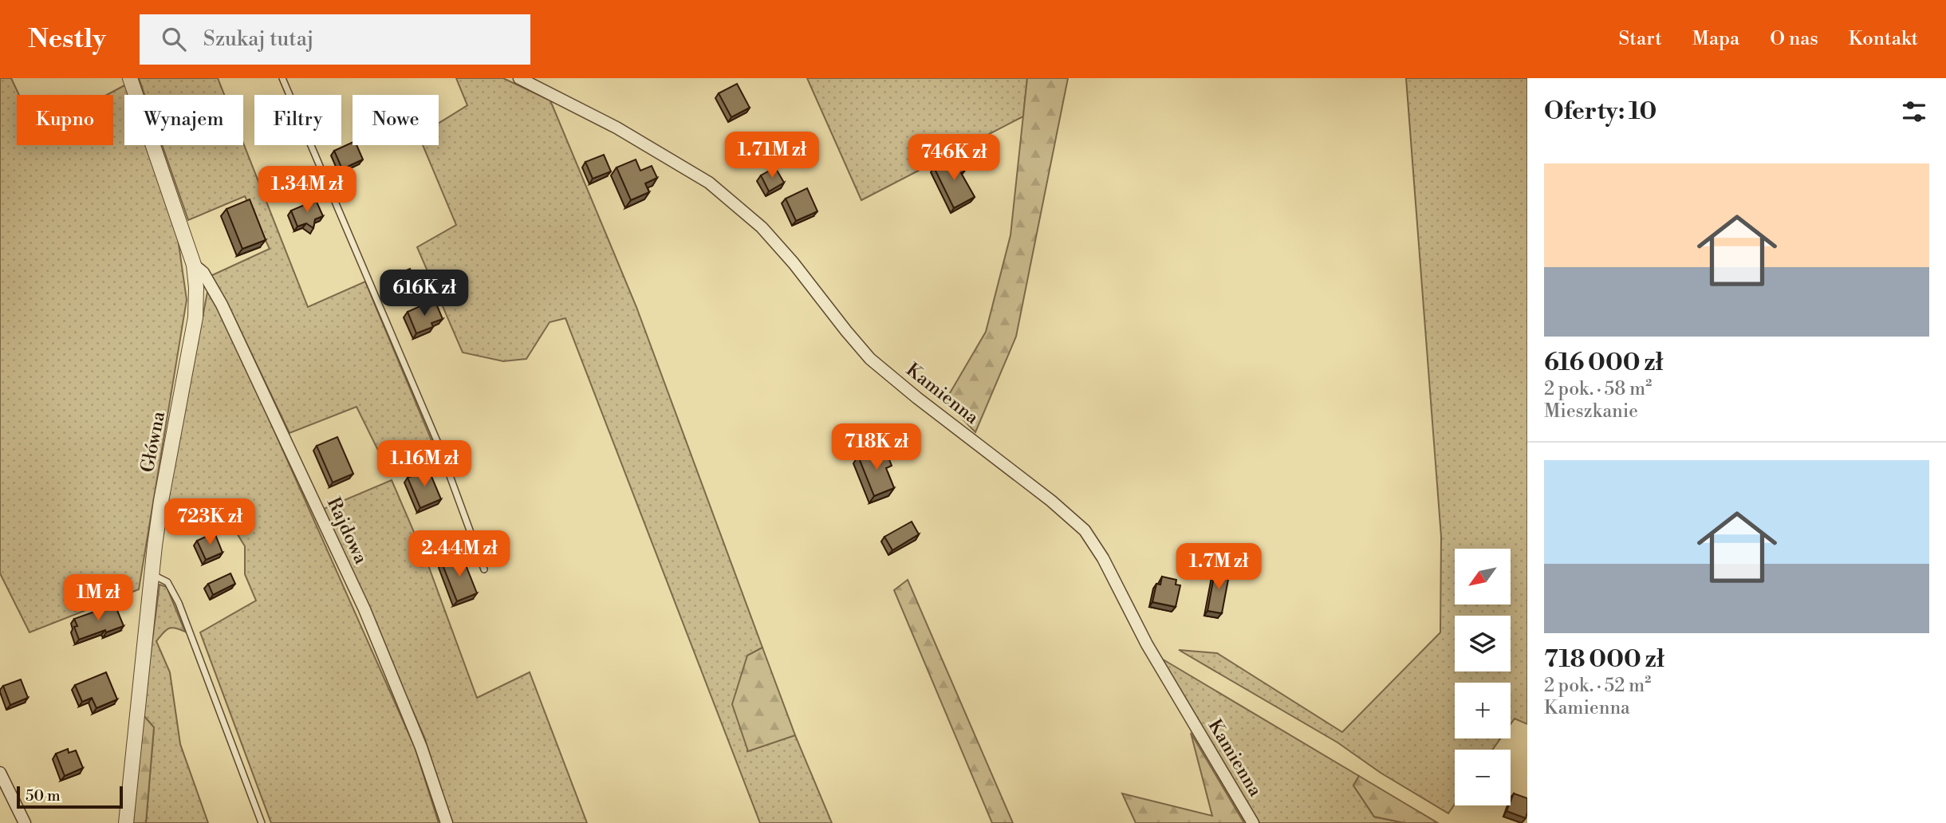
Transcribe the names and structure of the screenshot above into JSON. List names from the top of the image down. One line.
{"streets":{"street":["Kamienna","Główna","Rajdowa"]},"crossings":[["Główna","Rajdowa"]],"scale_bar":"50 m","north":"bottom left","page":{"header":"Nestly","search":"Szukaj tutaj","nav":["Start","Mapa","O nas","Kontakt"],"heading":"Oferty: 10","chip":["Kupno","Wynajem","Filtry","Nowe"],"price":["1.71M zł","746K zł","1.34M zł","616K zł","718K zł","1.16M zł","723K zł","2.44M zł","1.7M zł","1M zł"],"list":[{"name":"616 000 zł","note":"2 pok. · 58 m² · Mieszkanie"},{"name":"718 000 zł","note":"2 pok. · 52 m² · Kamienna"}],"map_buttons":["+","−"],"scale":"50 m"}}
